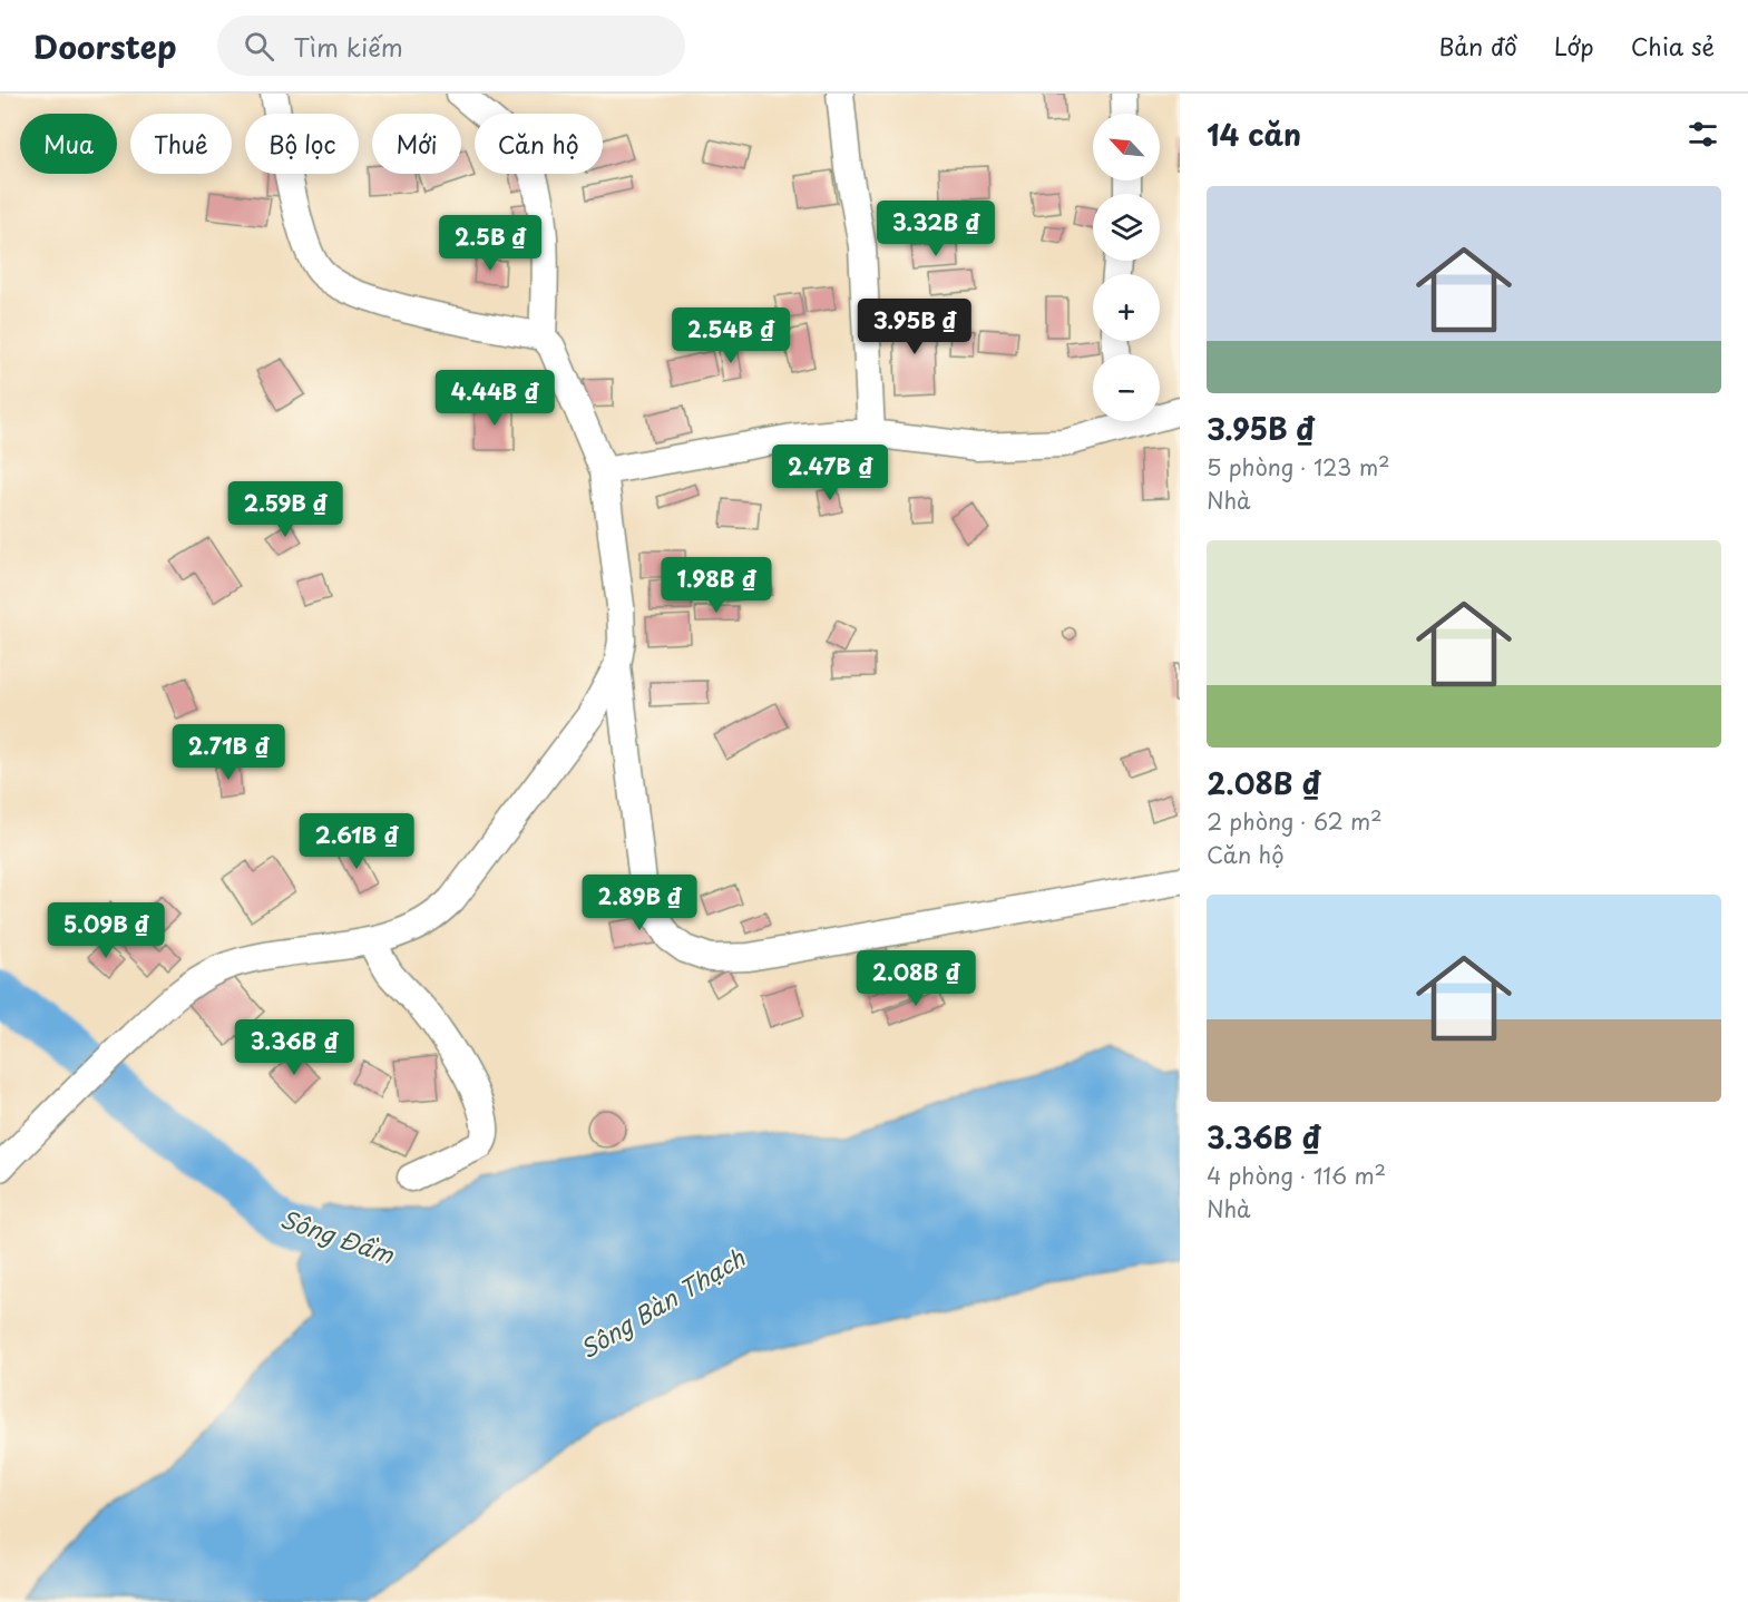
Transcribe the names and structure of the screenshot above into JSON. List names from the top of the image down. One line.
{"water":["Sông Đầm","Sông Bàn Thạch"],"north":"top left","page":{"header":"Doorstep","search":"Tìm kiếm","nav":["Bản đồ","Lớp","Chia sẻ"],"heading":"14 căn","map_buttons":["+","−"],"chip":["Mua","Thuê","Bộ lọc","Mới","Căn hộ"],"list":[{"name":"3.95B ₫","note":"5 phòng · 123 m² · Nhà"},{"name":"2.08B ₫","note":"2 phòng · 62 m² · Căn hộ"},{"name":"3.36B ₫","note":"4 phòng · 116 m² · Nhà"}],"price":["3.32B ₫","2.5B ₫","3.95B ₫","2.54B ₫","4.44B ₫","2.47B ₫","2.59B ₫","1.98B ₫","2.71B ₫","2.61B ₫","2.89B ₫","5.09B ₫","2.08B ₫","3.36B ₫"]}}
